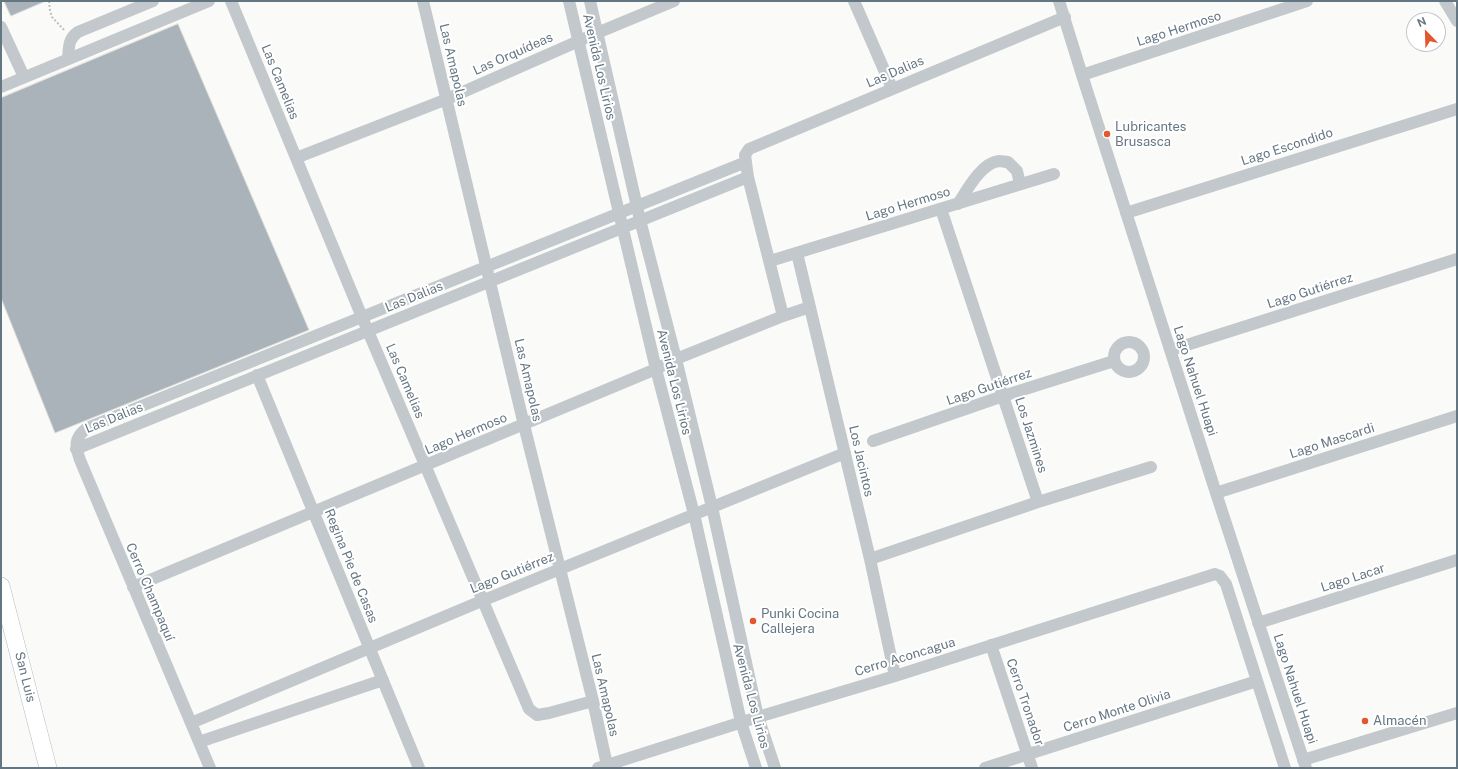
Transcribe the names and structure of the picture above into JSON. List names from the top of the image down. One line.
{"streets":{"main road":["San Luis"],"street":["Lago Hermoso","Las Orquídeas","Las Amapolas","Avenida Los Lirios","Las Dalias","Las Camelias","Lago Escondido","Lago Gutiérrez","Lago Nahuel Huapi","Los Jazmines","Lago Mascardi","Los Jacintos","Regina Pie de Casas","Lago Lacar","Cerro Champaquí","Cerro Aconcagua","Cerro Tronador","Cerro Monte Olivia"]},"crossings":[["Lago Hermoso","Las Amapolas"],["Lago Hermoso","Avenida Los Lirios"],["Lago Hermoso","Las Camelias"],["Lago Hermoso","Lago Nahuel Huapi"],["Lago Hermoso","Los Jazmines"],["Lago Hermoso","Los Jacintos"],["Lago Hermoso","Regina Pie de Casas"],["Lago Hermoso","Cerro Champaquí"],["Las Orquídeas","Las Amapolas"],["Las Orquídeas","Avenida Los Lirios"],["Las Orquídeas","Las Camelias"],["Las Amapolas","Las Dalias"],["Las Amapolas","Las Camelias"],["Las Amapolas","Lago Gutiérrez"],["Las Amapolas","Cerro Aconcagua"],["Avenida Los Lirios","Las Dalias"],["Avenida Los Lirios","Lago Gutiérrez"],["Avenida Los Lirios","Cerro Aconcagua"],["Las Dalias","Las Camelias"],["Las Dalias","Lago Nahuel Huapi"],["Las Dalias","Regina Pie de Casas"],["Las Dalias","Cerro Champaquí"],["Las Camelias","Lago Gutiérrez"],["Lago Escondido","Lago Nahuel Huapi"],["Lago Gutiérrez","Lago Nahuel Huapi"],["Lago Gutiérrez","Los Jazmines"],["Lago Gutiérrez","Los Jacintos"],["Lago Gutiérrez","Regina Pie de Casas"],["Lago Gutiérrez","Cerro Champaquí"],["Lago Nahuel Huapi","Lago Mascardi"],["Lago Nahuel Huapi","Lago Lacar"],["Los Jacintos","Cerro Aconcagua"],["Cerro Aconcagua","Cerro Tronador"],["Cerro Aconcagua","Cerro Monte Olivia"],["Cerro Tronador","Cerro Monte Olivia"]],"places":["Lubricantes Brusasca","Punki Cocina Callejera","Almacén"],"north":"top left"}
